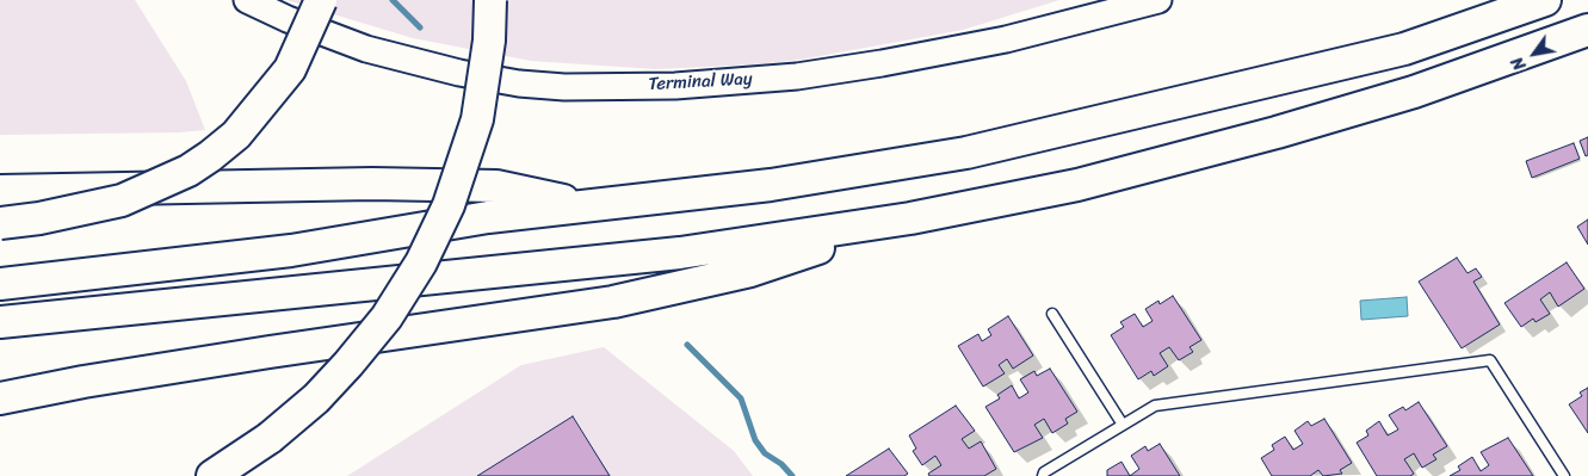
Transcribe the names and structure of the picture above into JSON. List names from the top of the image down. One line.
{"streets":{"street":["Terminal Way"]},"north":"bottom left"}
